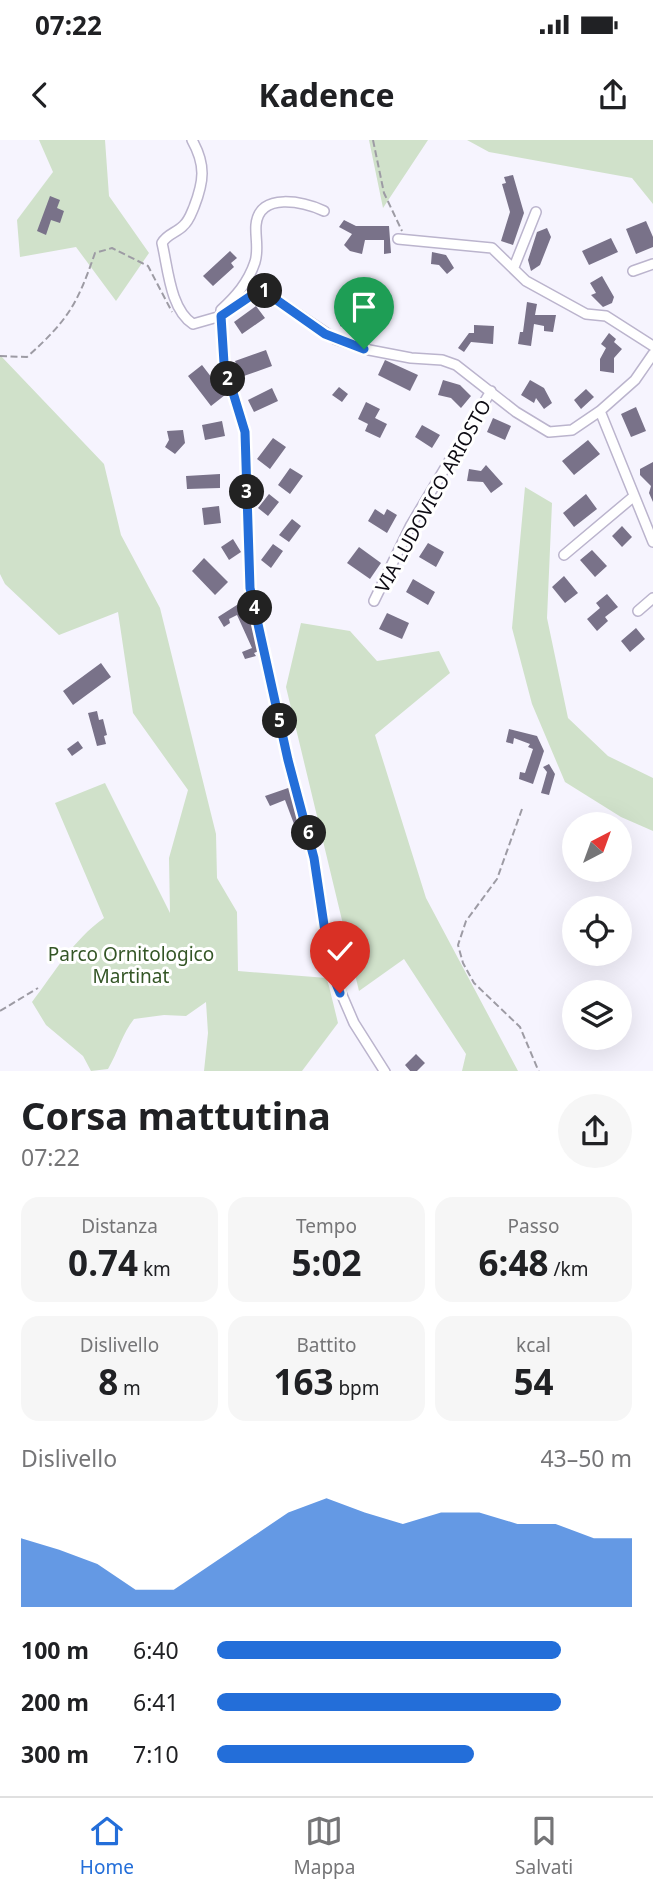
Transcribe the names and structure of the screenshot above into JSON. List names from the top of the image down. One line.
{"streets":{"street":["VIA LUDOVICO ARIOSTO"]},"parks":["Parco Ornitologico Martinat"],"north":"top right","page":{"status":"07:22","header":"Kadence","pins":["1","2","3","4","5","6"],"heading":["Corsa mattutina","07:22"],"stats":[["Distanza","0.74 km"],["Tempo","5:02"],["Passo","6:48 /km"],["Dislivello","8 m"],["Battito","163 bpm"],["kcal","54"]],"chart":["Dislivello","43–50 m"],"list":[{"name":"100 m","note":"6:40"},{"name":"200 m","note":"6:41"},{"name":"300 m","note":"7:10"}],"tabs":["Home","Mappa","Salvati"]}}
